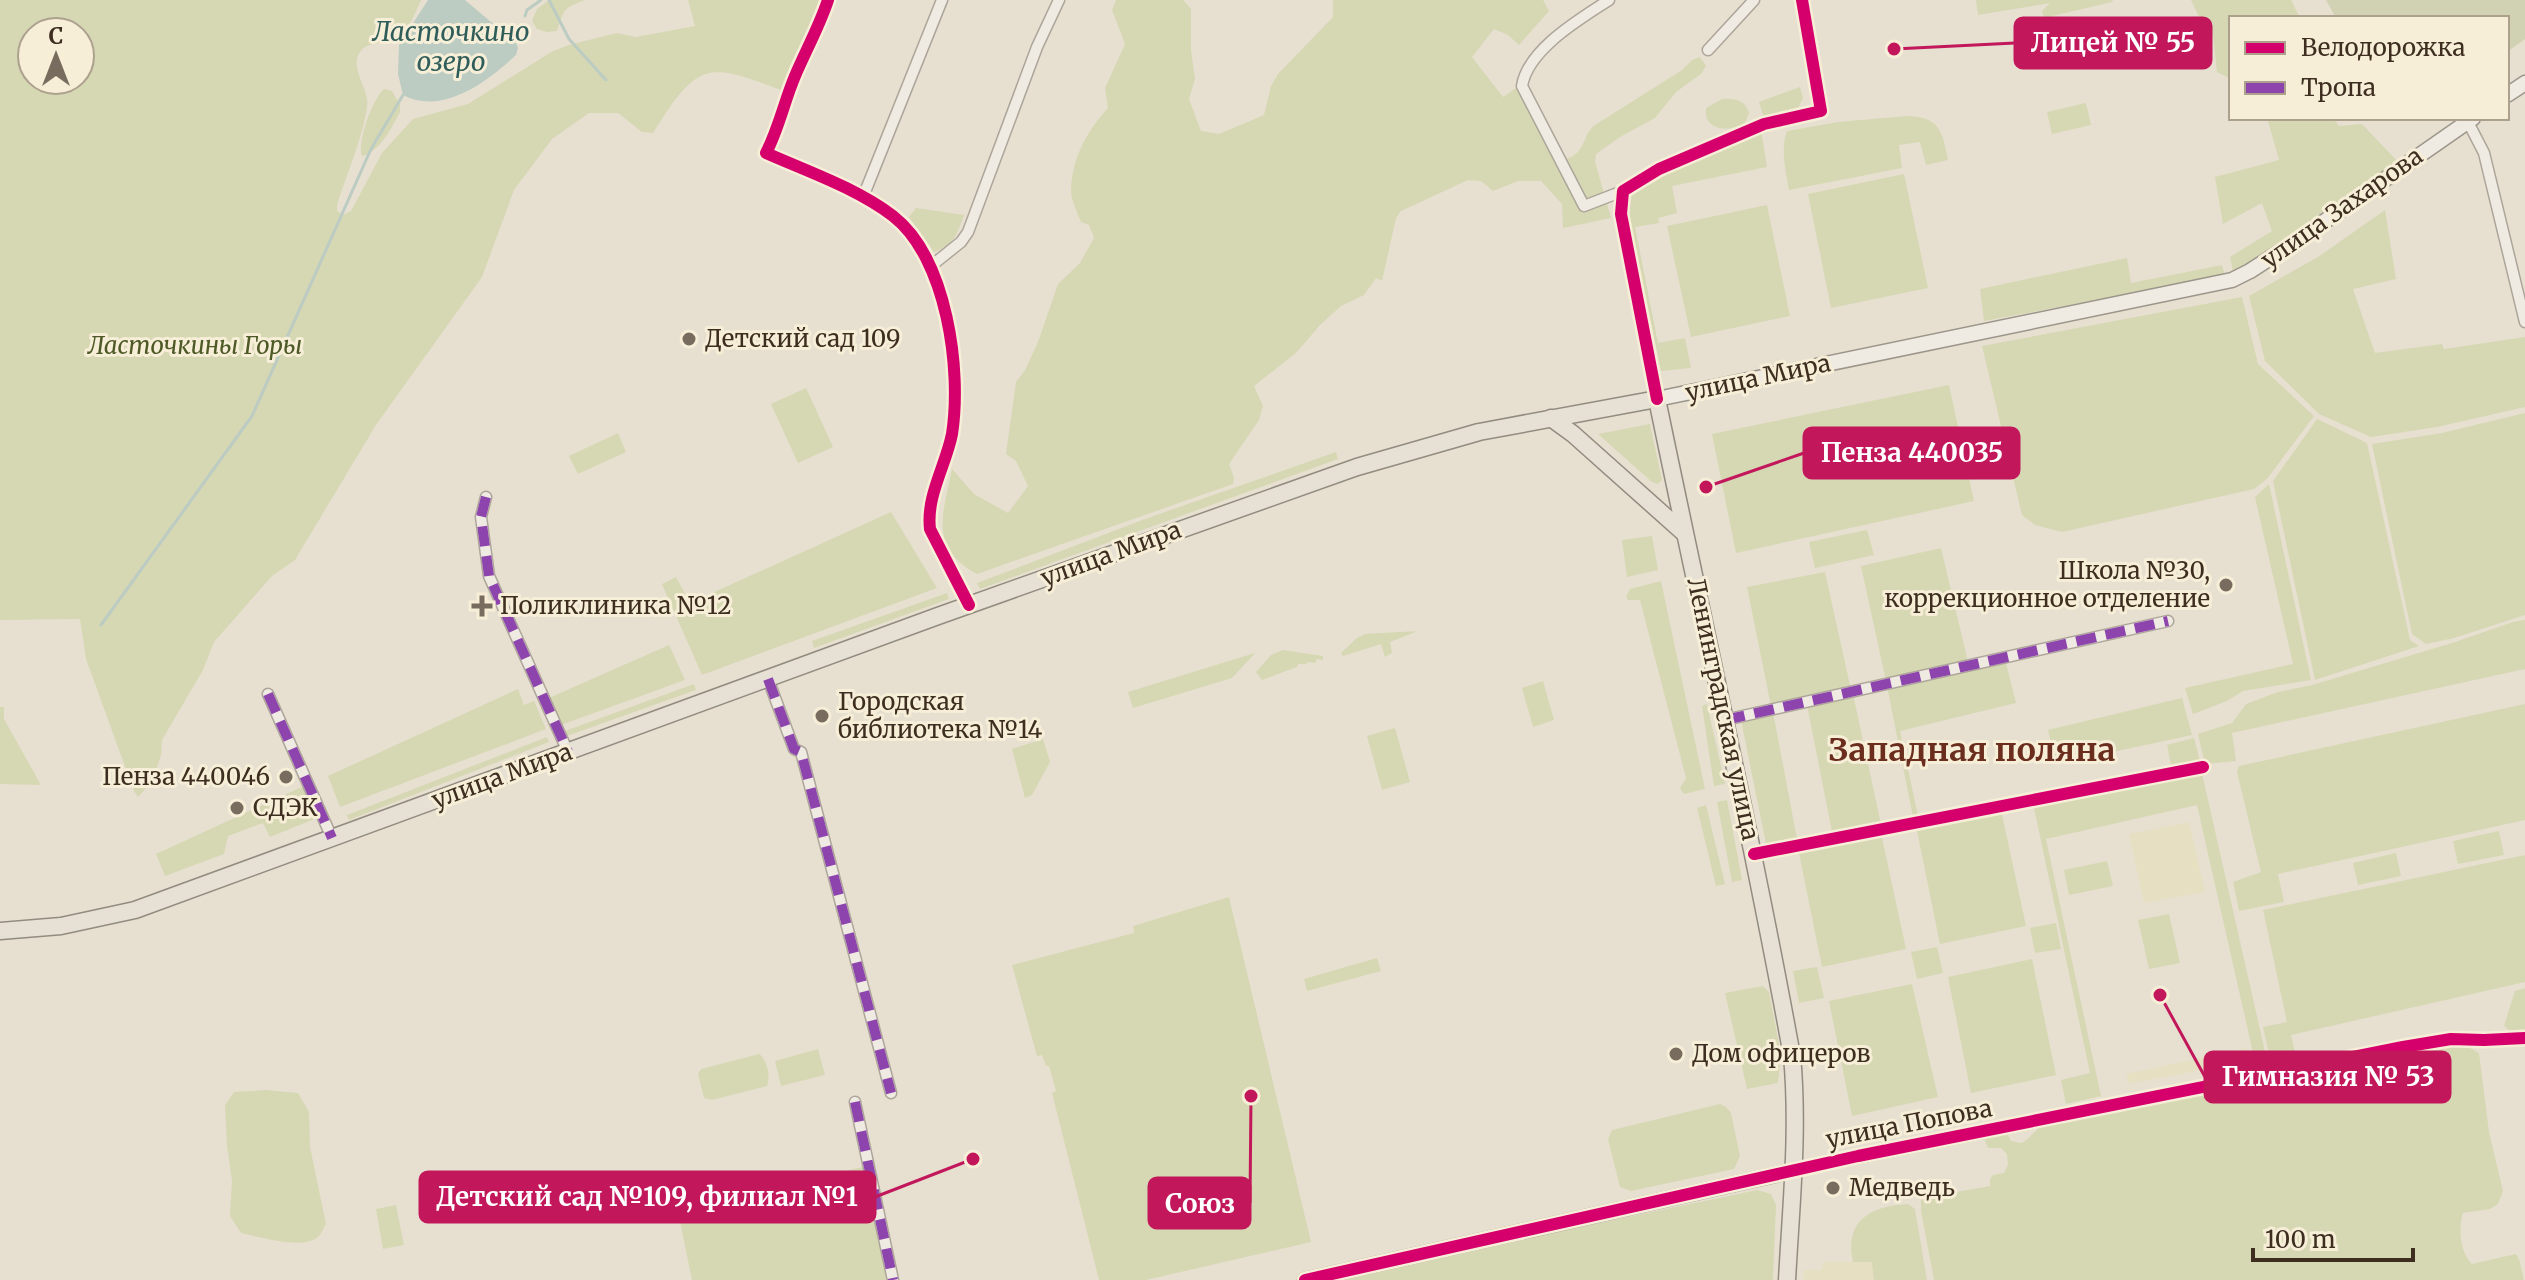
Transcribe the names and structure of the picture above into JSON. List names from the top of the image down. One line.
{"streets":{"main road":["улица Захарова","улица Мира","Ленинградская улица","улица Попова"]},"crossings":[["улица Захарова","улица Мира"],["улица Мира","Ленинградская улица"],["Ленинградская улица","улица Попова"]],"districts":["Западная поляна"],"water":["Ласточкино озеро"],"parks":["Ласточкины Горы"],"places":{"other":["Лицей № 55","Детский сад 109","Пенза 440035","Школа №30, коррекционное отделение","Городская библиотека №14","Пенза 440046","СДЭК","Гимназия № 53","Дом офицеров","Союз","Детский сад №109, филиал №1","Медведь"],"health":["Поликлиника №12"]},"legend":["Велодорожка","Тропа"],"scale_bar":"100 m","north":"top"}
